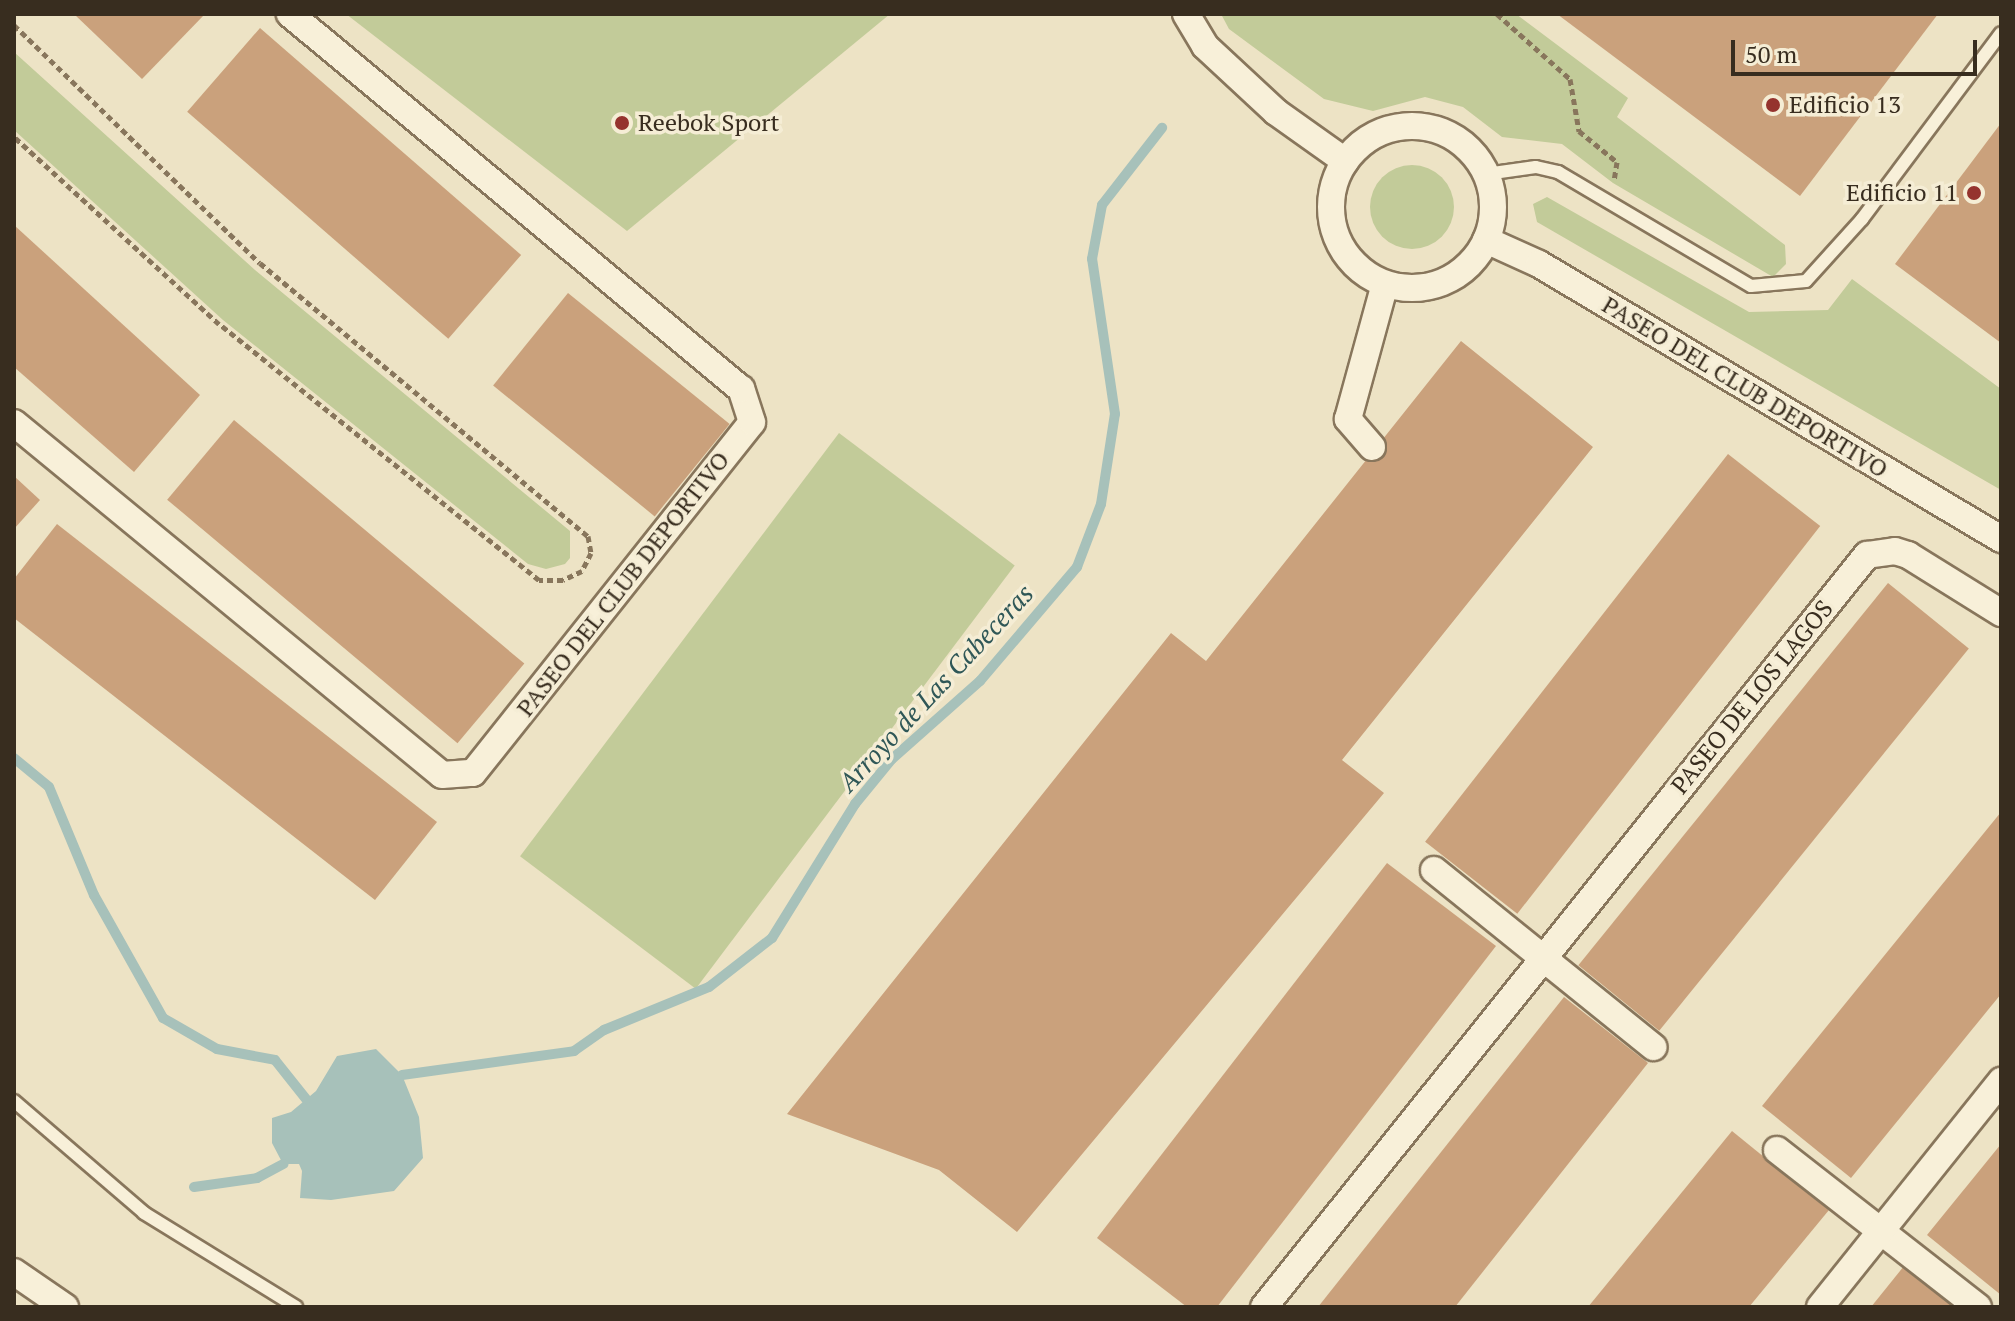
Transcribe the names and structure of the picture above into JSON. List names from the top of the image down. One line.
{"streets":{"street":["PASEO DEL CLUB DEPORTIVO","PASEO DE LOS LAGOS"]},"water":["Arroyo de Las Cabeceras"],"places":["Edificio 13","Reebok Sport","Edificio 11"],"scale_bar":"50 m"}
